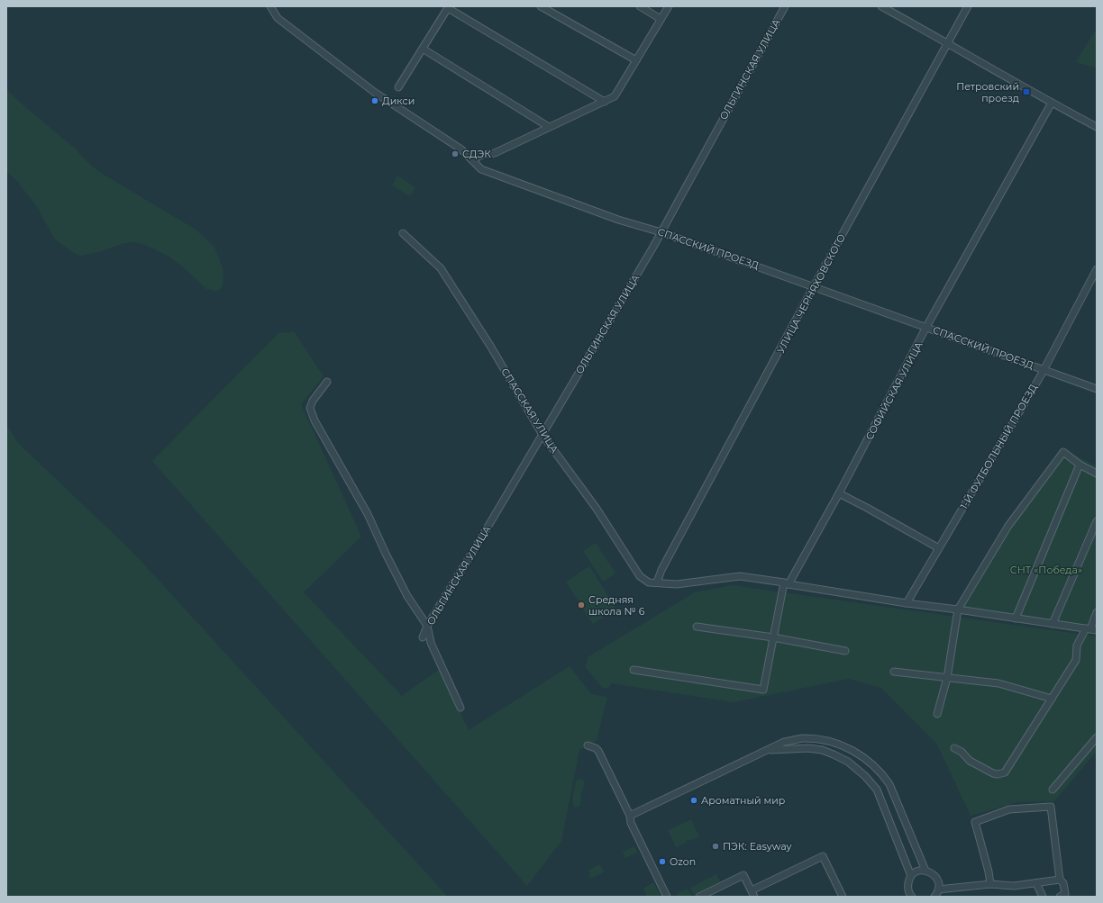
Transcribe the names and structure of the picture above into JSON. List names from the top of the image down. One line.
{"streets":{"street":["ОЛЬГИНСКАЯ УЛИЦА","СПАССКИЙ ПРОЕЗД","УЛИЦА ЧЕРНЯХОВСКОГО","СОФИЙСКАЯ УЛИЦА","СПАССКАЯ УЛИЦА","1-Й ФУТБОЛЬНЫЙ ПРОЕЗД"]},"crossings":[["ОЛЬГИНСКАЯ УЛИЦА","СПАССКИЙ ПРОЕЗД"],["ОЛЬГИНСКАЯ УЛИЦА","СПАССКАЯ УЛИЦА"],["СПАССКИЙ ПРОЕЗД","УЛИЦА ЧЕРНЯХОВСКОГО"],["СПАССКИЙ ПРОЕЗД","СОФИЙСКАЯ УЛИЦА"],["СПАССКИЙ ПРОЕЗД","1-Й ФУТБОЛЬНЫЙ ПРОЕЗД"],["УЛИЦА ЧЕРНЯХОВСКОГО","СПАССКАЯ УЛИЦА"]],"parks":["СНТ «Победа»"],"places":{"transit":["Петровский проезд"],"other":["Дикси","СДЭК","Средняя школа № 6","Ароматный мир","ПЭК: Easyway","Ozon"]}}
